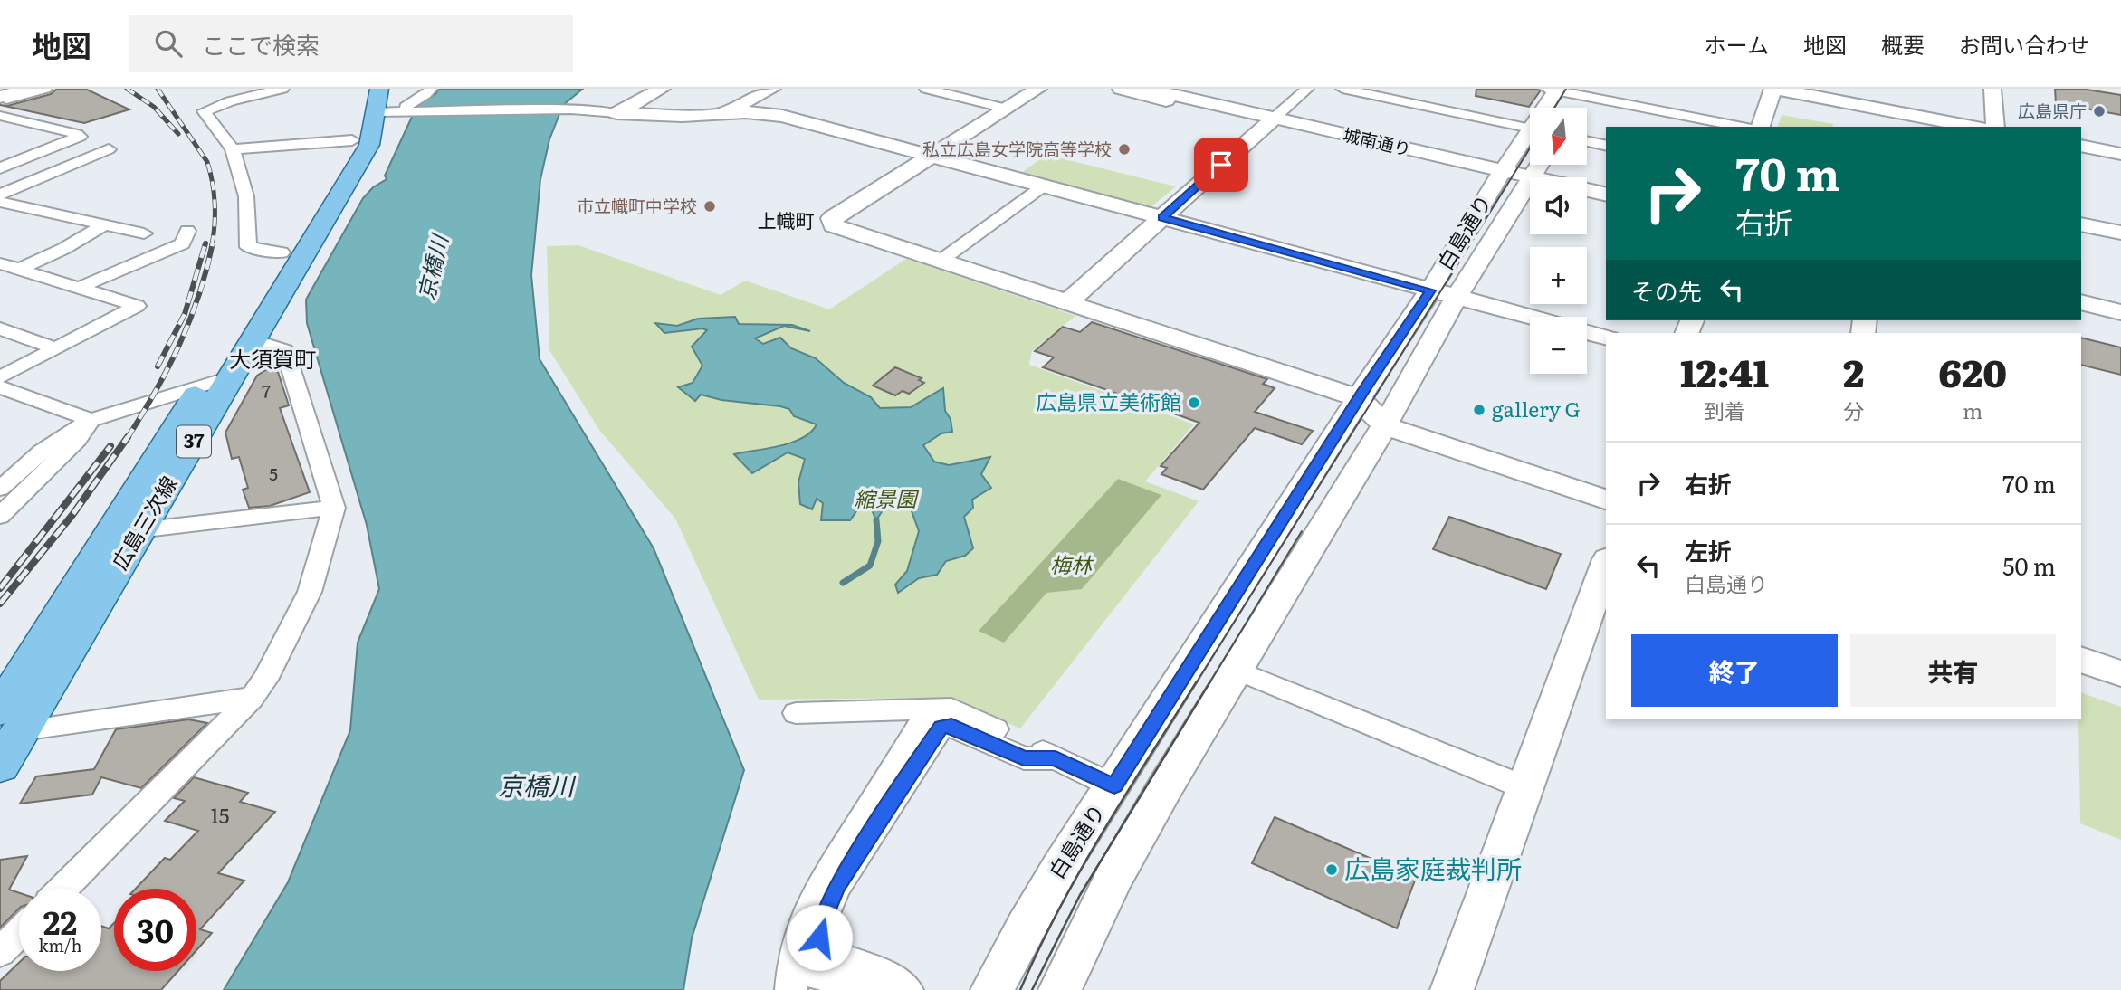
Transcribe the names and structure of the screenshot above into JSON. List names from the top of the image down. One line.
{"streets":{"main road":["37","広島三次線"],"street":["城南通り","白島通り"]},"crossings":[["城南通り","白島通り"]],"districts":["上幟町","大須賀町"],"water":["京橋川"],"parks":["縮景園","梅林"],"places":["広島県庁","私立広島女学院高等学校","市立幟町中学校","広島県立美術館","gallery G","広島家庭裁判所"],"house_numbers":["7","5","15"],"north":"bottom","page":{"header":"地図","search":"ここで検索","nav":["ホーム","地図","概要","お問い合わせ"],"map_buttons":["+","−"],"turn":["70 m","右折"],"then":"その先","eta":["12:41","到着","2","分","620","m"],"list":[{"name":"右折","value":"70 m"},{"name":"左折","note":"白島通り","value":"50 m"}],"buttons":["終了","共有"],"speed":"22 km/h","limit":"30"}}
